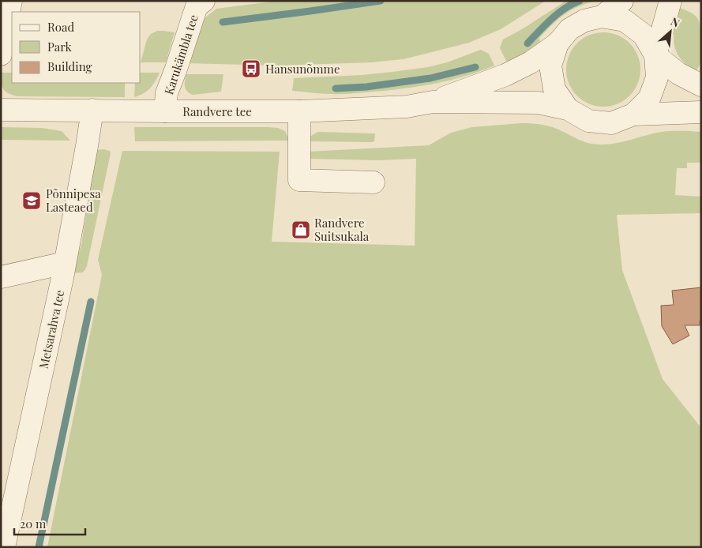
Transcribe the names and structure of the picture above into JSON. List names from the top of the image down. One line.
{"streets":{"street":["Karukämbla tee","Randvere tee","Metsarahva tee"]},"crossings":[["Karukämbla tee","Randvere tee"],["Randvere tee","Metsarahva tee"]],"places":{"bus stop":["Hansunõmme"],"school or university":["Põnnipesa Lasteaed"],"shop":["Randvere Suitsukala"]},"legend":["Road","Park","Building"],"scale_bar":"20 m","north":"top right"}
